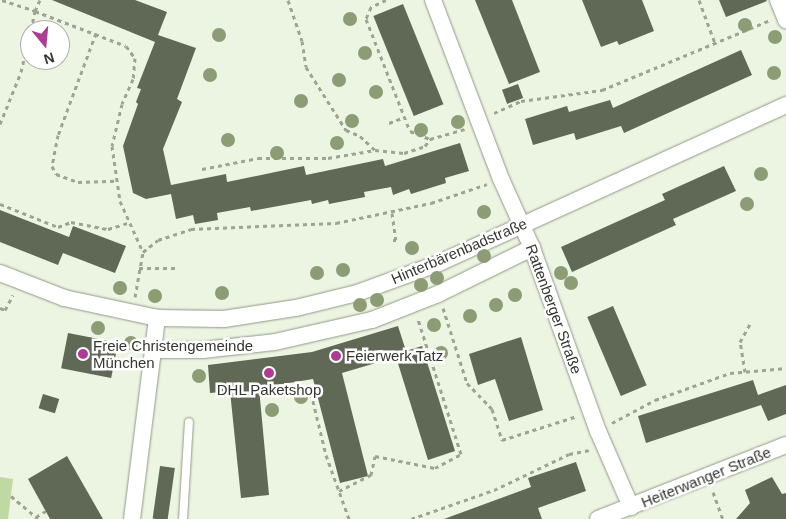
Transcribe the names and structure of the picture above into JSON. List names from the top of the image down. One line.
{"streets":{"street":["Hinterbärenbadstraße","Rattenberger Straße","Heiterwanger Straße"]},"crossings":[["Hinterbärenbadstraße","Rattenberger Straße"],["Rattenberger Straße","Heiterwanger Straße"]],"places":["Freie Christengemeinde München","Feierwerk Tatz","DHL Paketshop"],"north":"bottom"}
